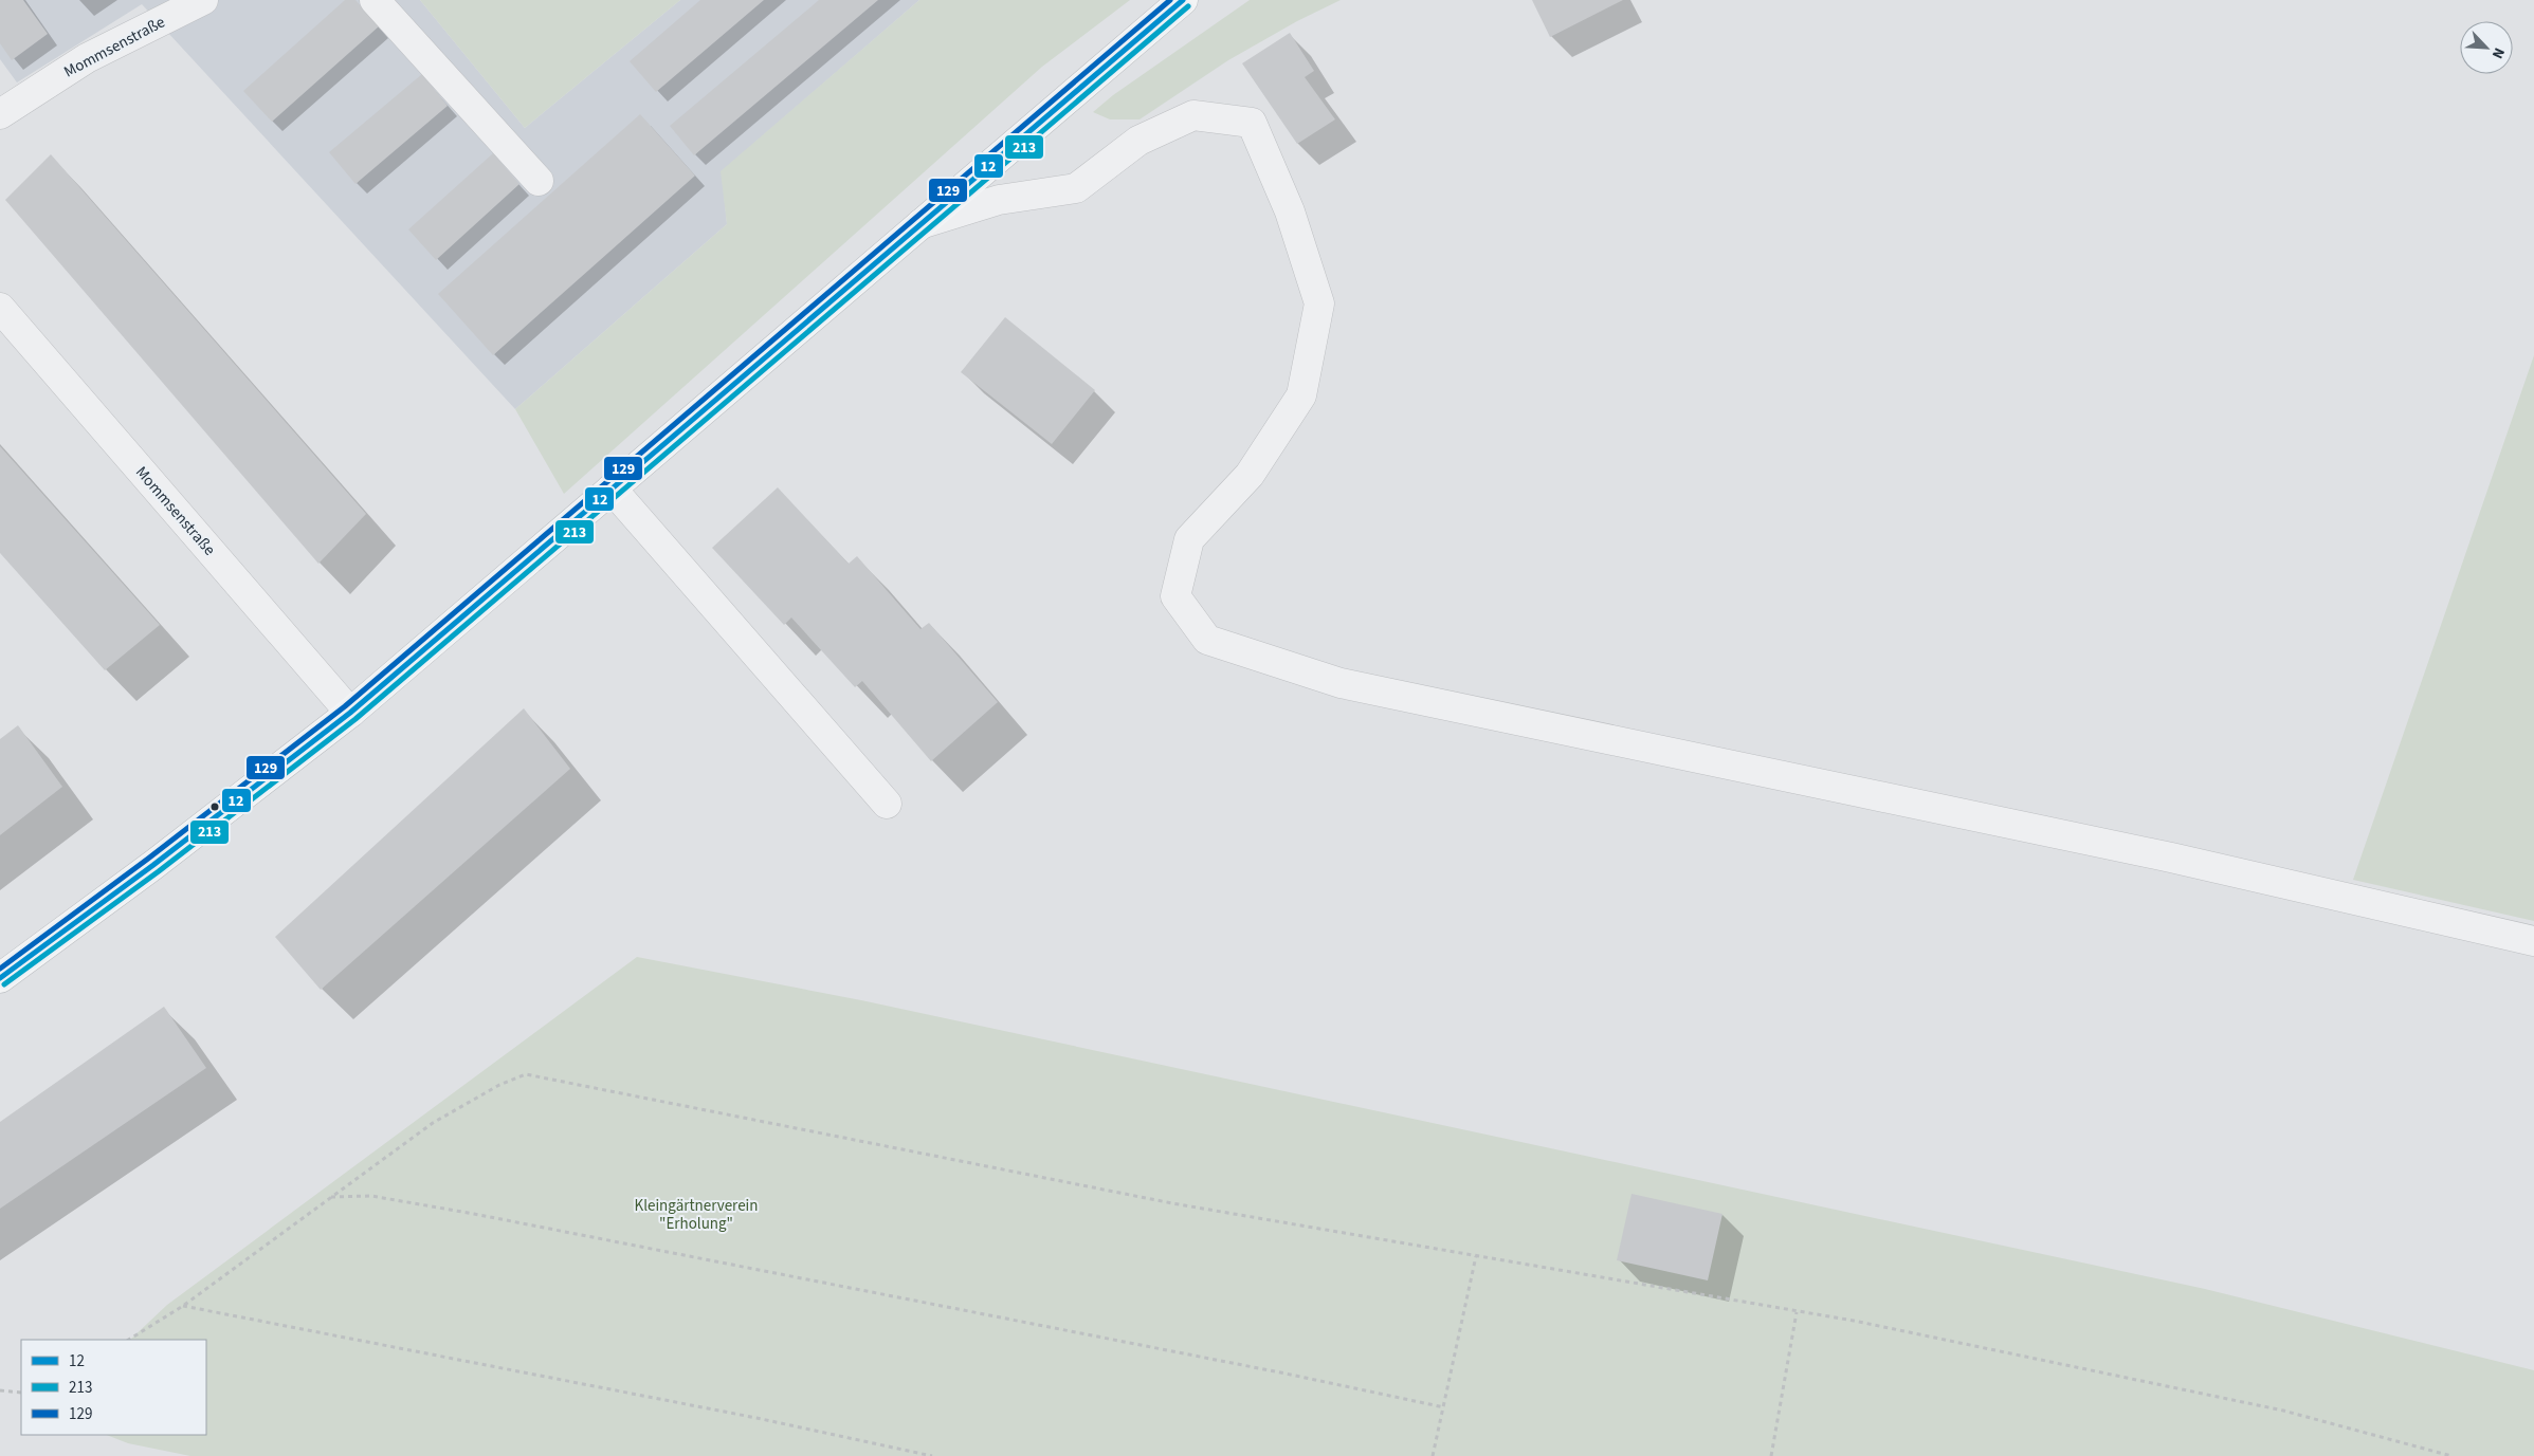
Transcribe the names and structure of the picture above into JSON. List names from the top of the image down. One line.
{"streets":{"street":["Mommsenstraße"]},"parks":["Kleingärtnerverein \"Erholung\""],"lines":["transit line 12","transit line 129","transit line 213"],"legend":["12","213","129"],"north":"bottom right"}
